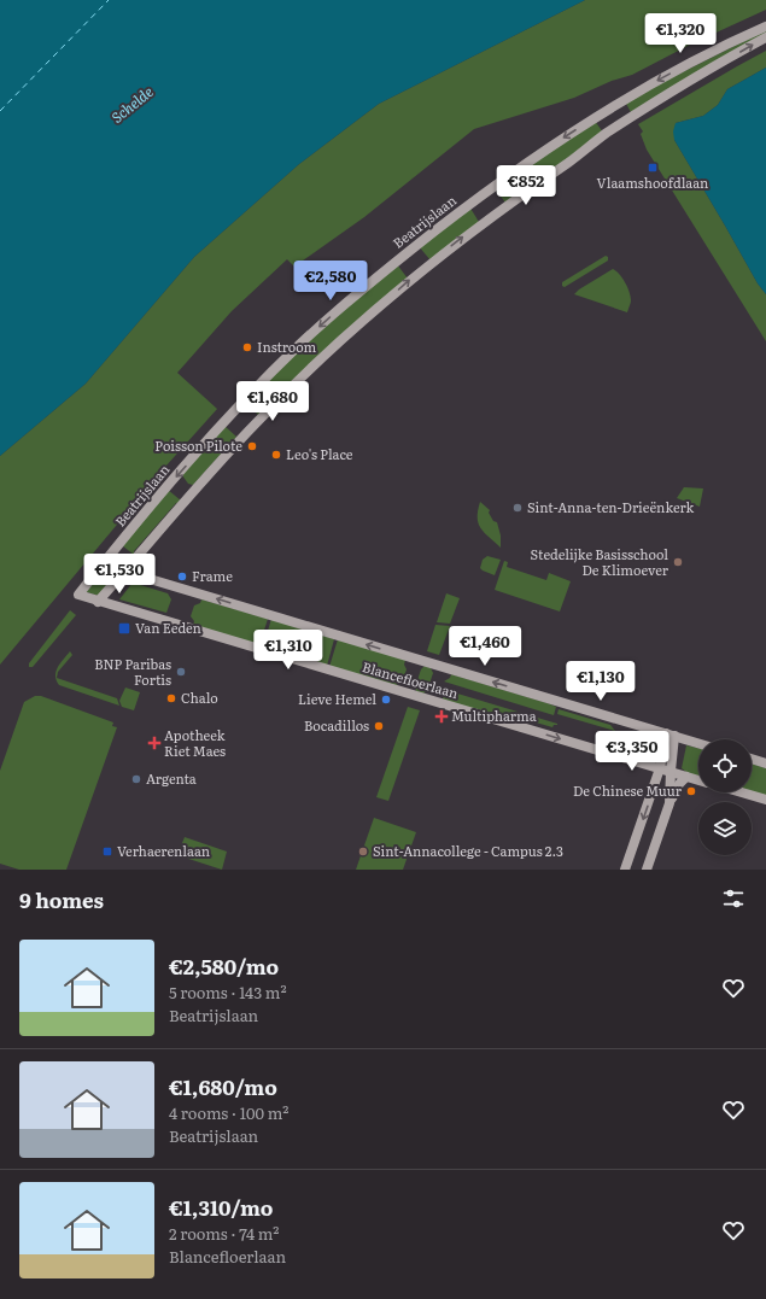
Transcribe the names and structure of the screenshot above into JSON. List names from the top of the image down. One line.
{"streets":{"street":["Beatrijslaan","Blancefloerlaan"]},"crossings":[["Beatrijslaan","Blancefloerlaan"]],"water":["Schelde"],"places":{"transit":["Vlaamshoofdlaan","Van Eeden","Verhaerenlaan"],"other":["Instroom","Poisson Pilote","Leo's Place","Sint-Anna-ten-Drieënkerk","Stedelijke Basisschool De Klimoever","Frame","BNP Paribas Fortis","Chalo","Lieve Hemel","Bocadillos","Argenta","De Chinese Muur","Sint-Annacollege - Campus 2.3"],"health":["Multipharma","Apotheek Riet Maes"]},"page":{"price":["€1,320","€852","€2,580","€1,680","€1,530","€1,460","€1,310","€1,130","€3,350"],"heading":"9 homes","list":[{"name":"€2,580/mo","note":"5 rooms · 143 m² · Beatrijslaan"},{"name":"€1,680/mo","note":"4 rooms · 100 m² · Beatrijslaan"},{"name":"€1,310/mo","note":"2 rooms · 74 m² · Blancefloerlaan"}]}}
